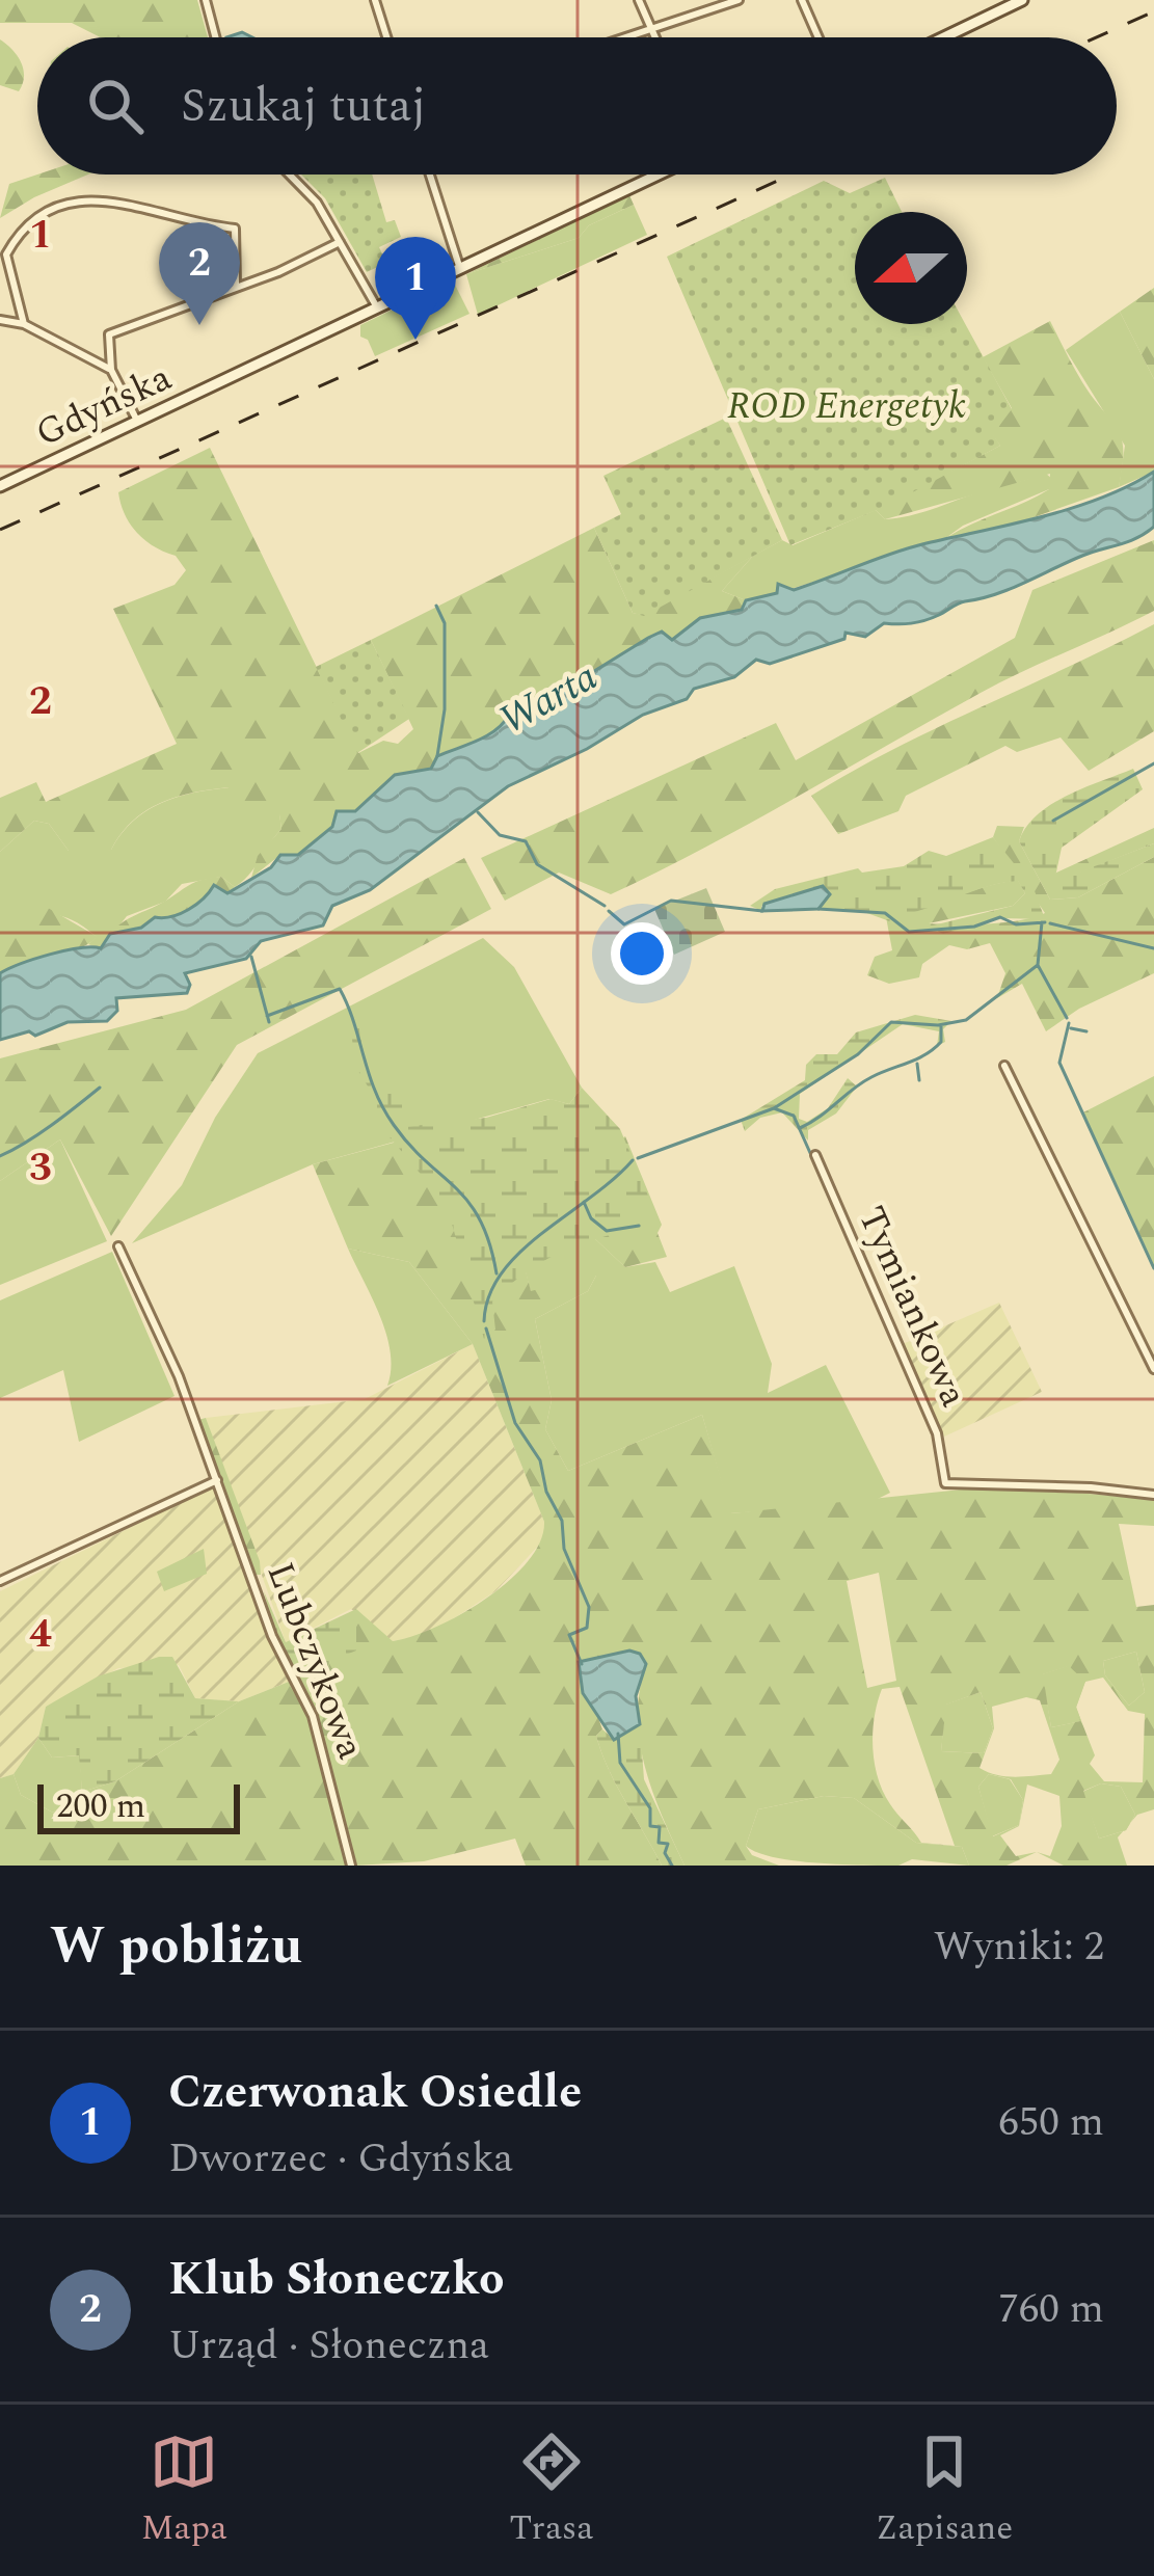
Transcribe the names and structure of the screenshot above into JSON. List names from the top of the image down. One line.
{"streets":{"main road":["Gdyńska"],"street":["Tymiankowa","Lubczykowa"]},"water":["Warta"],"parks":["ROD Energetyk"],"scale_bar":"200 m","north":"left","page":{"search":"Szukaj tutaj","pins":["2","1"],"scale":"200 m","heading":["W pobliżu","Wyniki: 2"],"list":[{"mark":"1","name":"Czerwonak Osiedle","note":"Dworzec · Gdyńska","value":"650 m"},{"mark":"2","name":"Klub Słoneczko","note":"Urząd · Słoneczna","value":"760 m"}],"nav":["Mapa","Trasa","Zapisane"]},"grid":{"rows":["1","2","3","4"]}}
